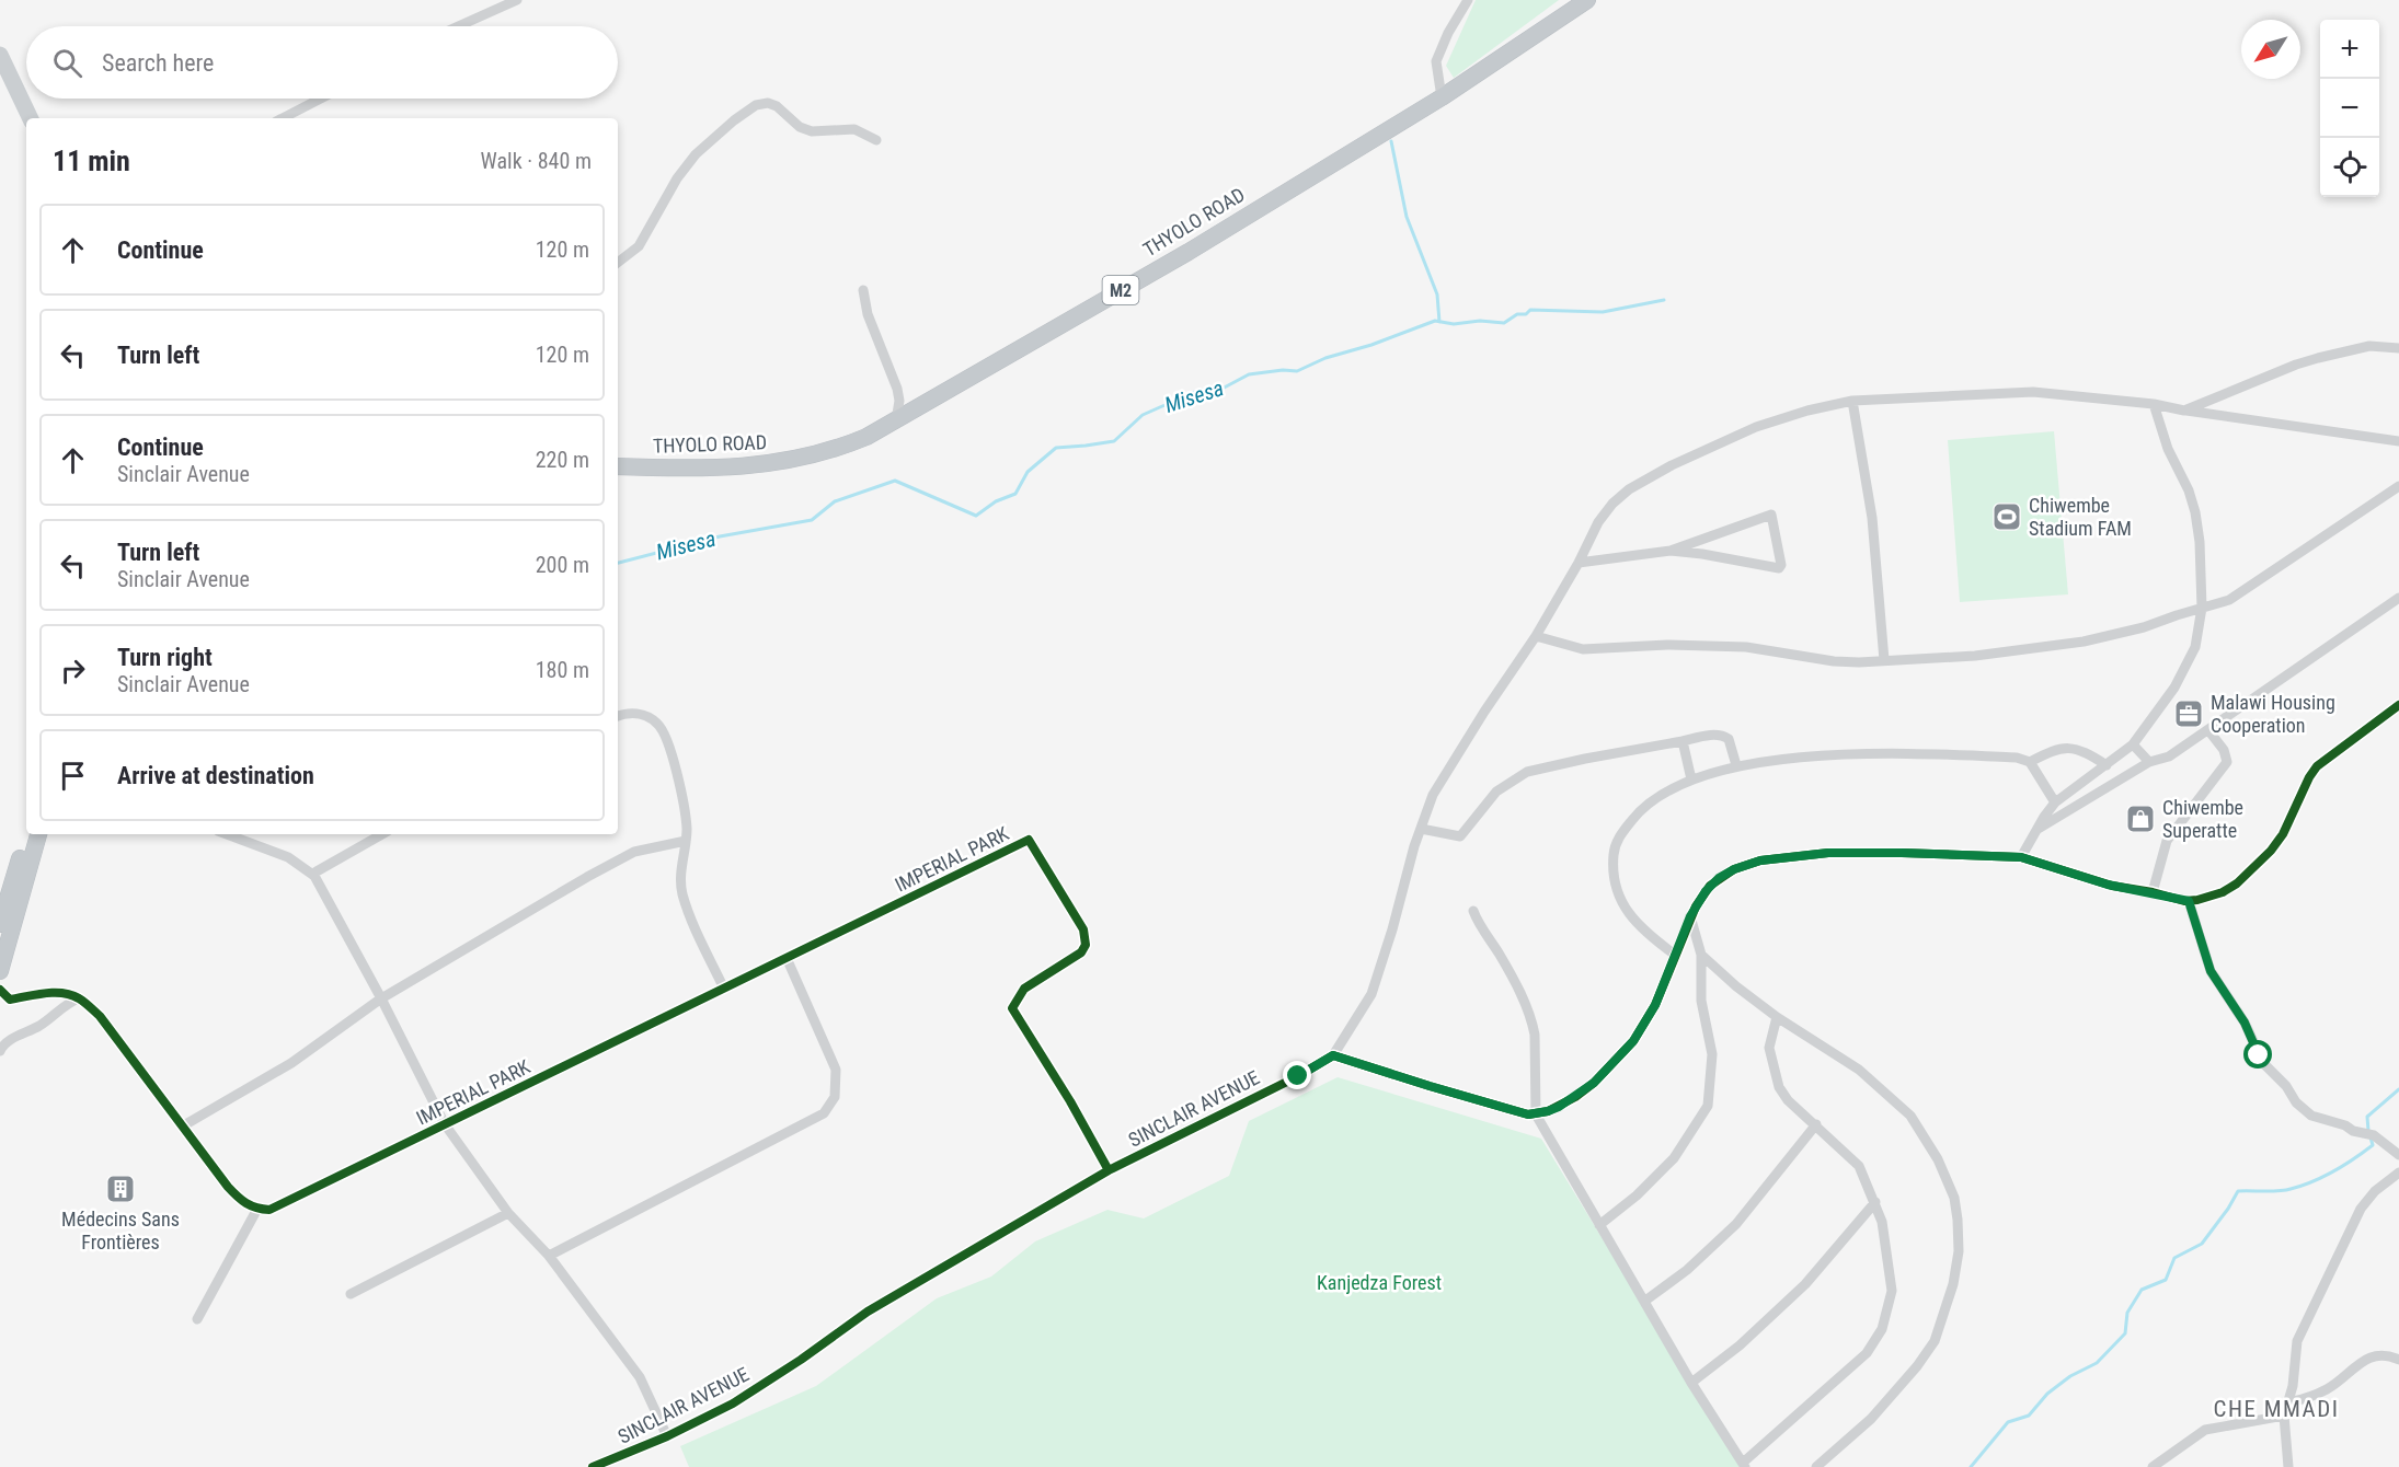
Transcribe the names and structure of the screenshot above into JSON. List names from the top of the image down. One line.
{"streets":{"highway":["THYOLO ROAD","M2"],"street":["IMPERIAL PARK","SINCLAIR AVENUE"]},"crossings":[["IMPERIAL PARK","SINCLAIR AVENUE"]],"districts":["CHE MMADI"],"water":["Misesa"],"parks":["Kanjedza Forest"],"places":{"sports":["Chiwembe Stadium FAM"],"office":["Malawi Housing Cooperation"],"shop":["Chiwembe Superatte"],"building":["Médecins Sans Frontières"]},"north":"bottom left","page":{"map_buttons":["+","−"],"search":"Search here","heading":["11 min","Walk · 840 m"],"list":[["Continue","120 m"],["Turn left","120 m"],["Continue","Sinclair Avenue","220 m"],["Turn left","Sinclair Avenue","200 m"],["Turn right","Sinclair Avenue","180 m"],"Arrive at destination"]}}
